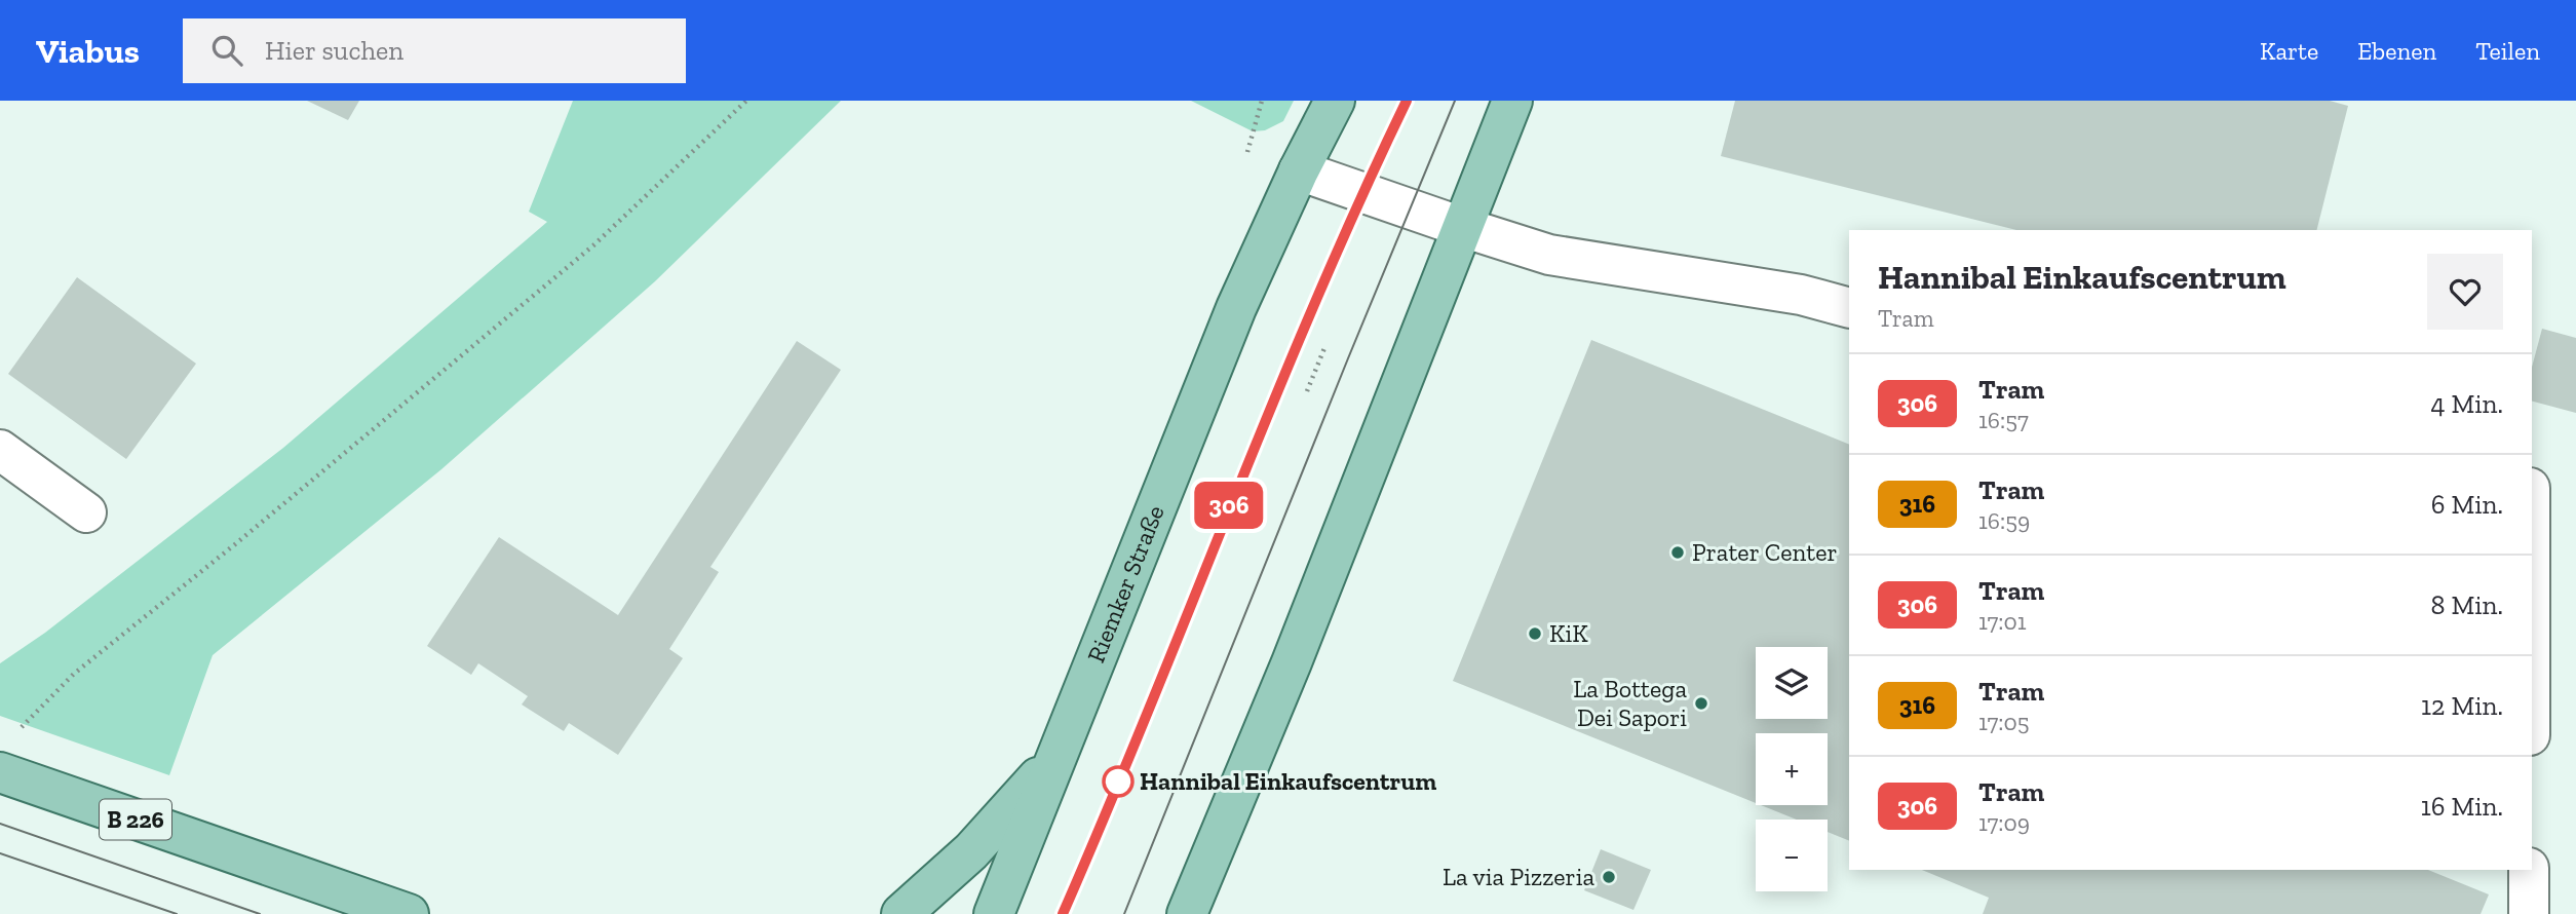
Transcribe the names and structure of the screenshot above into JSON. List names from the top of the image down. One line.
{"streets":{"main road":["Riemker Straße","B 226"]},"places":["Prater Center","KiK","La Bottega Dei Sapori","Hannibal Einkaufscentrum","La via Pizzeria"],"lines":["tram line 306"],"page":{"header":"Viabus","search":"Hier suchen","nav":["Karte","Ebenen","Teilen"],"on_map":"306","heading":["Hannibal Einkaufscentrum","Tram"],"list":[{"mark":"306","name":"Tram","note":"16:57","value":"4 Min."},{"mark":"316","name":"Tram","note":"16:59","value":"6 Min."},{"mark":"306","name":"Tram","note":"17:01","value":"8 Min."},{"mark":"316","name":"Tram","note":"17:05","value":"12 Min."},{"mark":"306","name":"Tram","note":"17:09","value":"16 Min."}],"map_buttons":["+","−"]}}
